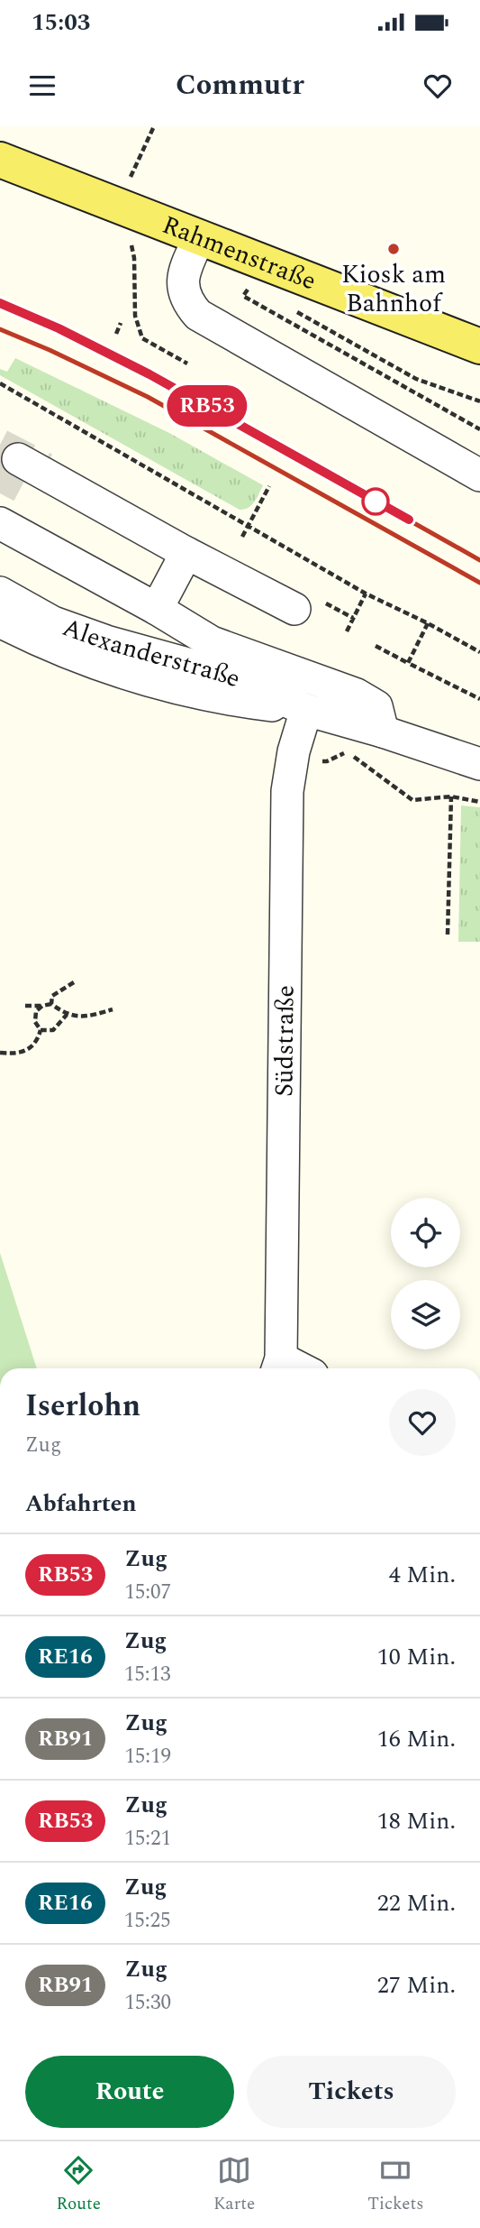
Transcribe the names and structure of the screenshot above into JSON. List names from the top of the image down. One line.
{"streets":{"main road":["Rahmenstraße"],"street":["Alexanderstraße","Südstraße"]},"crossings":[["Alexanderstraße","Südstraße"]],"places":["Kiosk am Bahnhof"],"page":{"status":"15:03","header":"Commutr","on_map":"RB53","heading":[["Iserlohn","Zug"],"Abfahrten"],"list":[{"mark":"RB53","name":"Zug","note":"15:07","value":"4 Min."},{"mark":"RE16","name":"Zug","note":"15:13","value":"10 Min."},{"mark":"RB91","name":"Zug","note":"15:19","value":"16 Min."},{"mark":"RB53","name":"Zug","note":"15:21","value":"18 Min."},{"mark":"RE16","name":"Zug","note":"15:25","value":"22 Min."},{"mark":"RB91","name":"Zug","note":"15:30","value":"27 Min."}],"buttons":["Route","Tickets"],"tabs":["Route","Karte","Tickets"]}}
